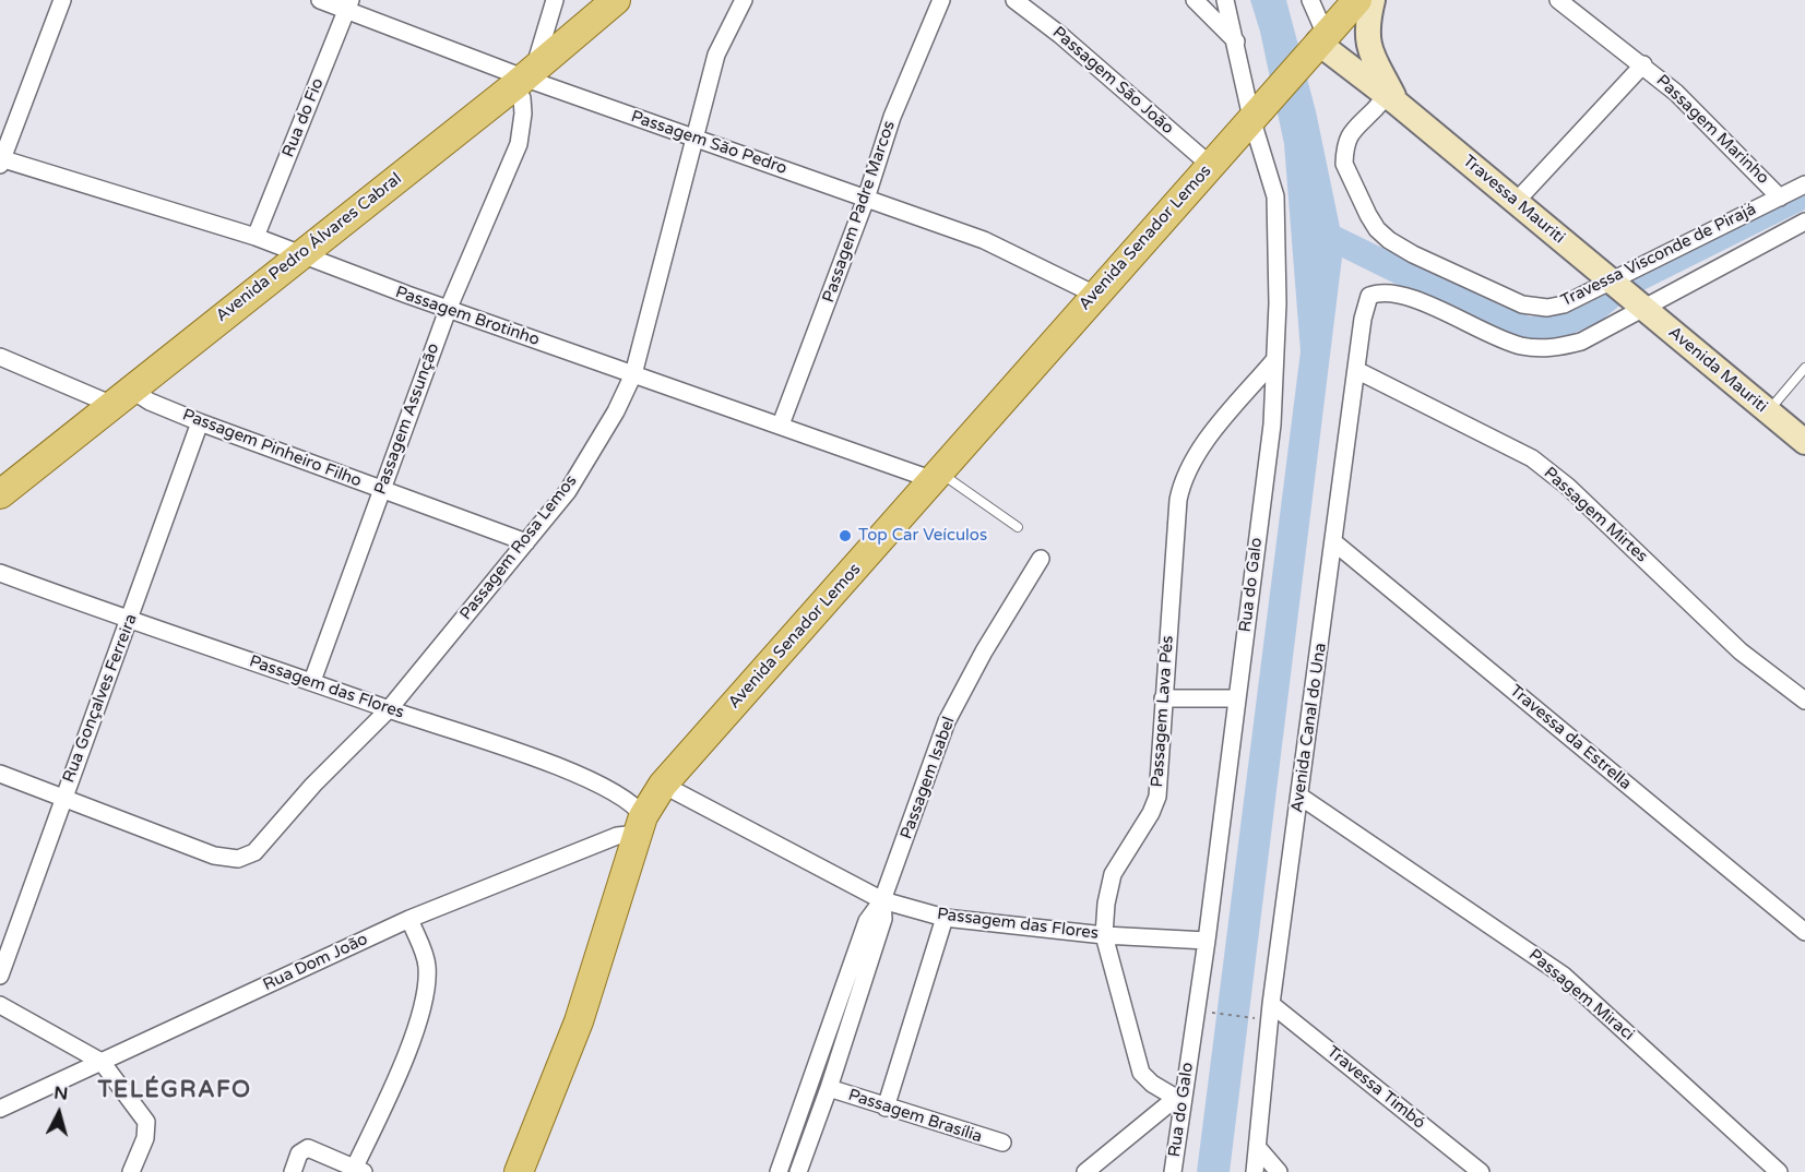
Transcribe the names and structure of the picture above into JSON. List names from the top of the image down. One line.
{"streets":{"main road":["Travessa Mauriti","Avenida Senador Lemos","Avenida Pedro Álvares Cabral","Avenida Mauriti"],"street":["Passagem São João","Rua do Fio","Passagem Marinho","Passagem São Pedro","Passagem Padre Marcos","Travessa Visconde de Pirajá","Passagem Brotinho","Passagem Assunção","Passagem Pinheiro Filho","Passagem Mirtes","Passagem Rosa Lemos","Rua do Galo","Passagem das Flores","Rua Gonçalves Ferreira","Passagem Lava Pés","Avenida Canal do Una","Travessa da Estrella","Passagem Isabel","Rua Dom João","Passagem Miraci","Travessa Timbó","Passagem Brasília"]},"crossings":[["Passagem São João","Avenida Senador Lemos"],["Rua do Fio","Passagem São Pedro"],["Rua do Fio","Passagem Brotinho"],["Passagem Marinho","Travessa Mauriti"],["Passagem Marinho","Travessa Visconde de Pirajá"],["Passagem São Pedro","Passagem Padre Marcos"],["Passagem São Pedro","Avenida Senador Lemos"],["Passagem São Pedro","Avenida Pedro Álvares Cabral"],["Passagem São Pedro","Passagem Assunção"],["Passagem São Pedro","Passagem Rosa Lemos"],["Travessa Mauriti","Avenida Senador Lemos"],["Travessa Mauriti","Travessa Visconde de Pirajá"],["Travessa Mauriti","Avenida Mauriti"],["Passagem Padre Marcos","Passagem Brotinho"],["Avenida Senador Lemos","Passagem Brotinho"],["Avenida Senador Lemos","Rua do Galo"],["Avenida Senador Lemos","Passagem das Flores"],["Avenida Senador Lemos","Rua Dom João"],["Avenida Pedro Álvares Cabral","Passagem Brotinho"],["Avenida Pedro Álvares Cabral","Passagem Assunção"],["Avenida Pedro Álvares Cabral","Passagem Pinheiro Filho"],["Travessa Visconde de Pirajá","Avenida Mauriti"],["Travessa Visconde de Pirajá","Avenida Canal do Una"],["Passagem Brotinho","Passagem Assunção"],["Passagem Brotinho","Passagem Rosa Lemos"],["Passagem Assunção","Passagem Pinheiro Filho"],["Passagem Assunção","Passagem das Flores"],["Passagem Pinheiro Filho","Passagem Rosa Lemos"],["Passagem Pinheiro Filho","Rua Gonçalves Ferreira"],["Passagem Mirtes","Avenida Canal do Una"],["Passagem Rosa Lemos","Passagem das Flores"],["Passagem Rosa Lemos","Rua Gonçalves Ferreira"],["Rua do Galo","Passagem das Flores"],["Rua do Galo","Passagem Lava Pés"],["Passagem das Flores","Rua Gonçalves Ferreira"],["Passagem das Flores","Passagem Lava Pés"],["Passagem das Flores","Passagem Isabel"],["Passagem das Flores","Rua Dom João"],["Avenida Canal do Una","Travessa da Estrella"],["Avenida Canal do Una","Passagem Miraci"],["Avenida Canal do Una","Travessa Timbó"],["Passagem Isabel","Passagem Brasília"]],"districts":["TELÉGRAFO"],"places":["Top Car Veículos"],"north":"top"}
